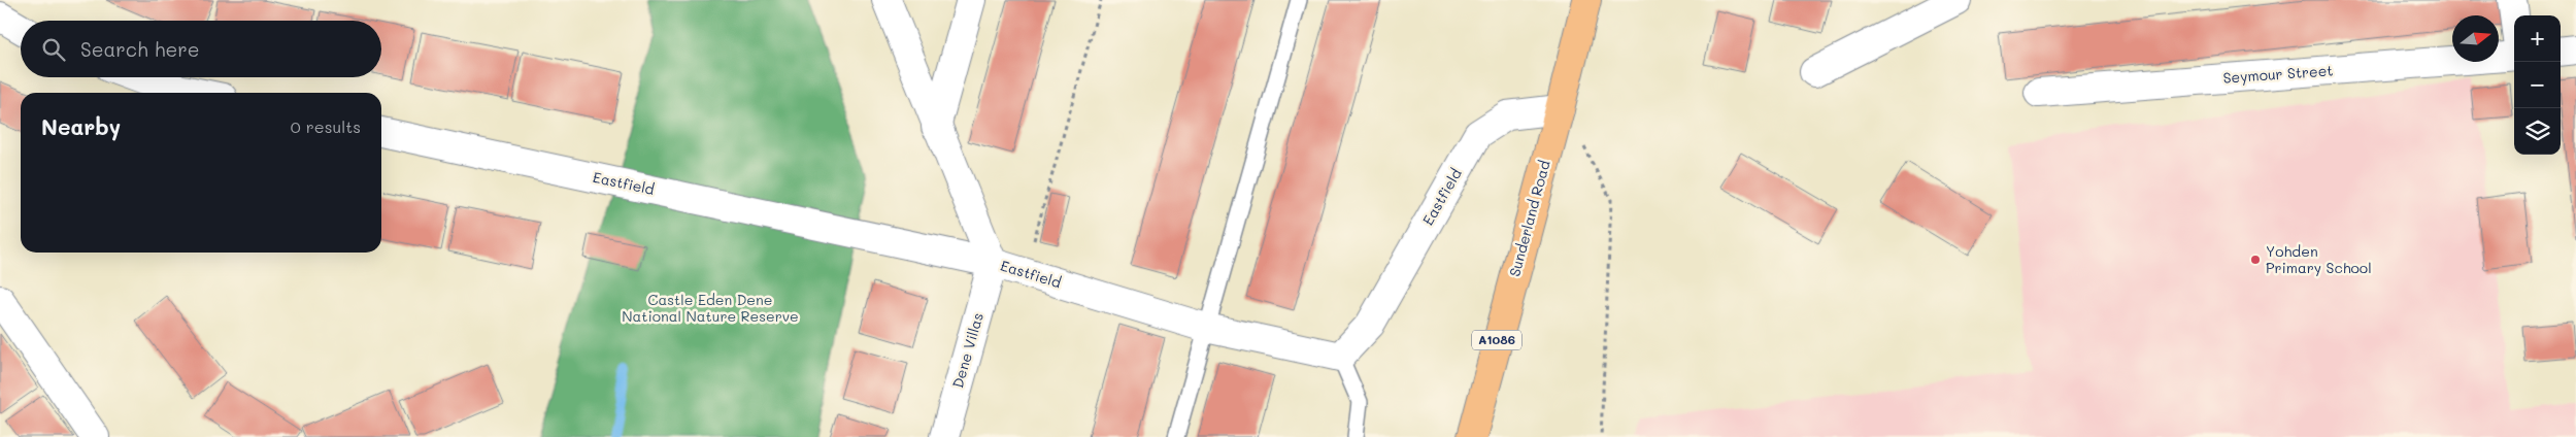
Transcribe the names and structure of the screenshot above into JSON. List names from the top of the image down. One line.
{"streets":{"main road":["Sunderland Road","A1086"],"street":["Seymour Street","Eastfield","Dene Villas"]},"crossings":[["Eastfield","Sunderland Road"],["Eastfield","Dene Villas"]],"parks":["Castle Eden Dene National Nature Reserve"],"places":["Yohden Primary School"],"north":"right","page":{"map_buttons":["+","−"],"search":"Search here","heading":["Nearby","0 results"]}}
